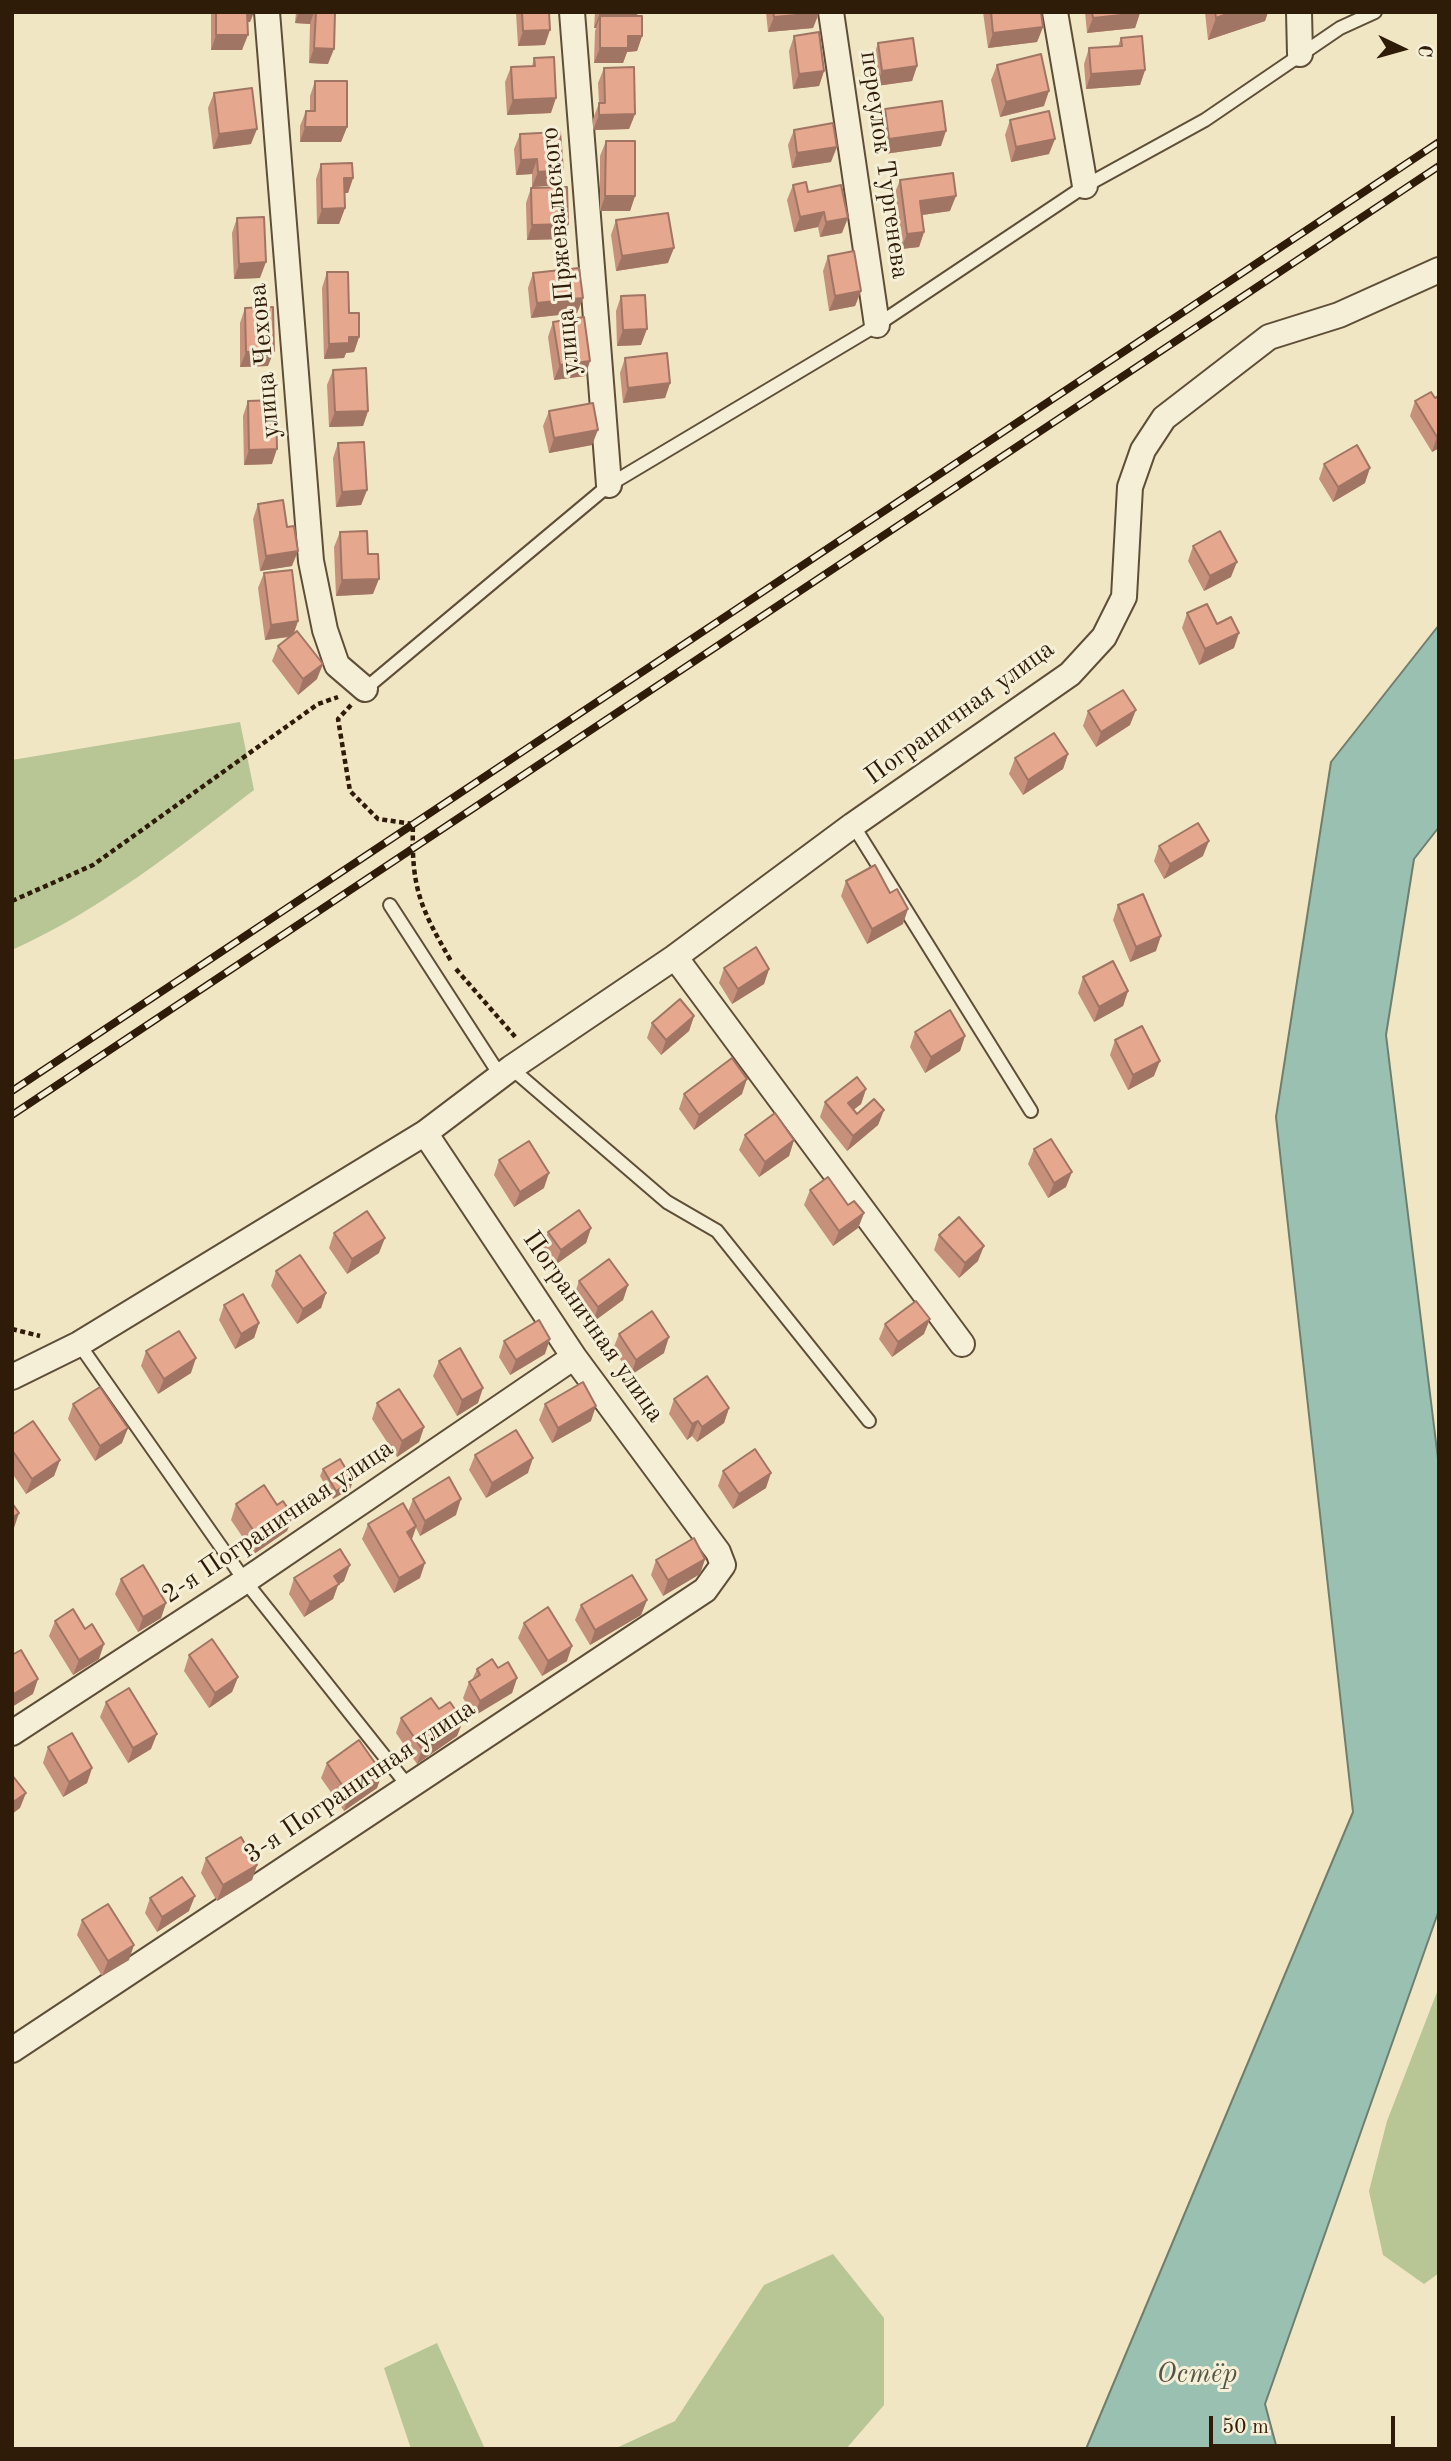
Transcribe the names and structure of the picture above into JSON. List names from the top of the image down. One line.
{"streets":{"street":["переулок Тургенева","улица Пржевальского","улица Чехова","Пограничная улица","2-я Пограничная улица","3-я Пограничная улица"]},"crossings":[["Пограничная улица","2-я Пограничная улица"],["Пограничная улица","3-я Пограничная улица"]],"water":["Остёр"],"scale_bar":"50 m","north":"right"}
